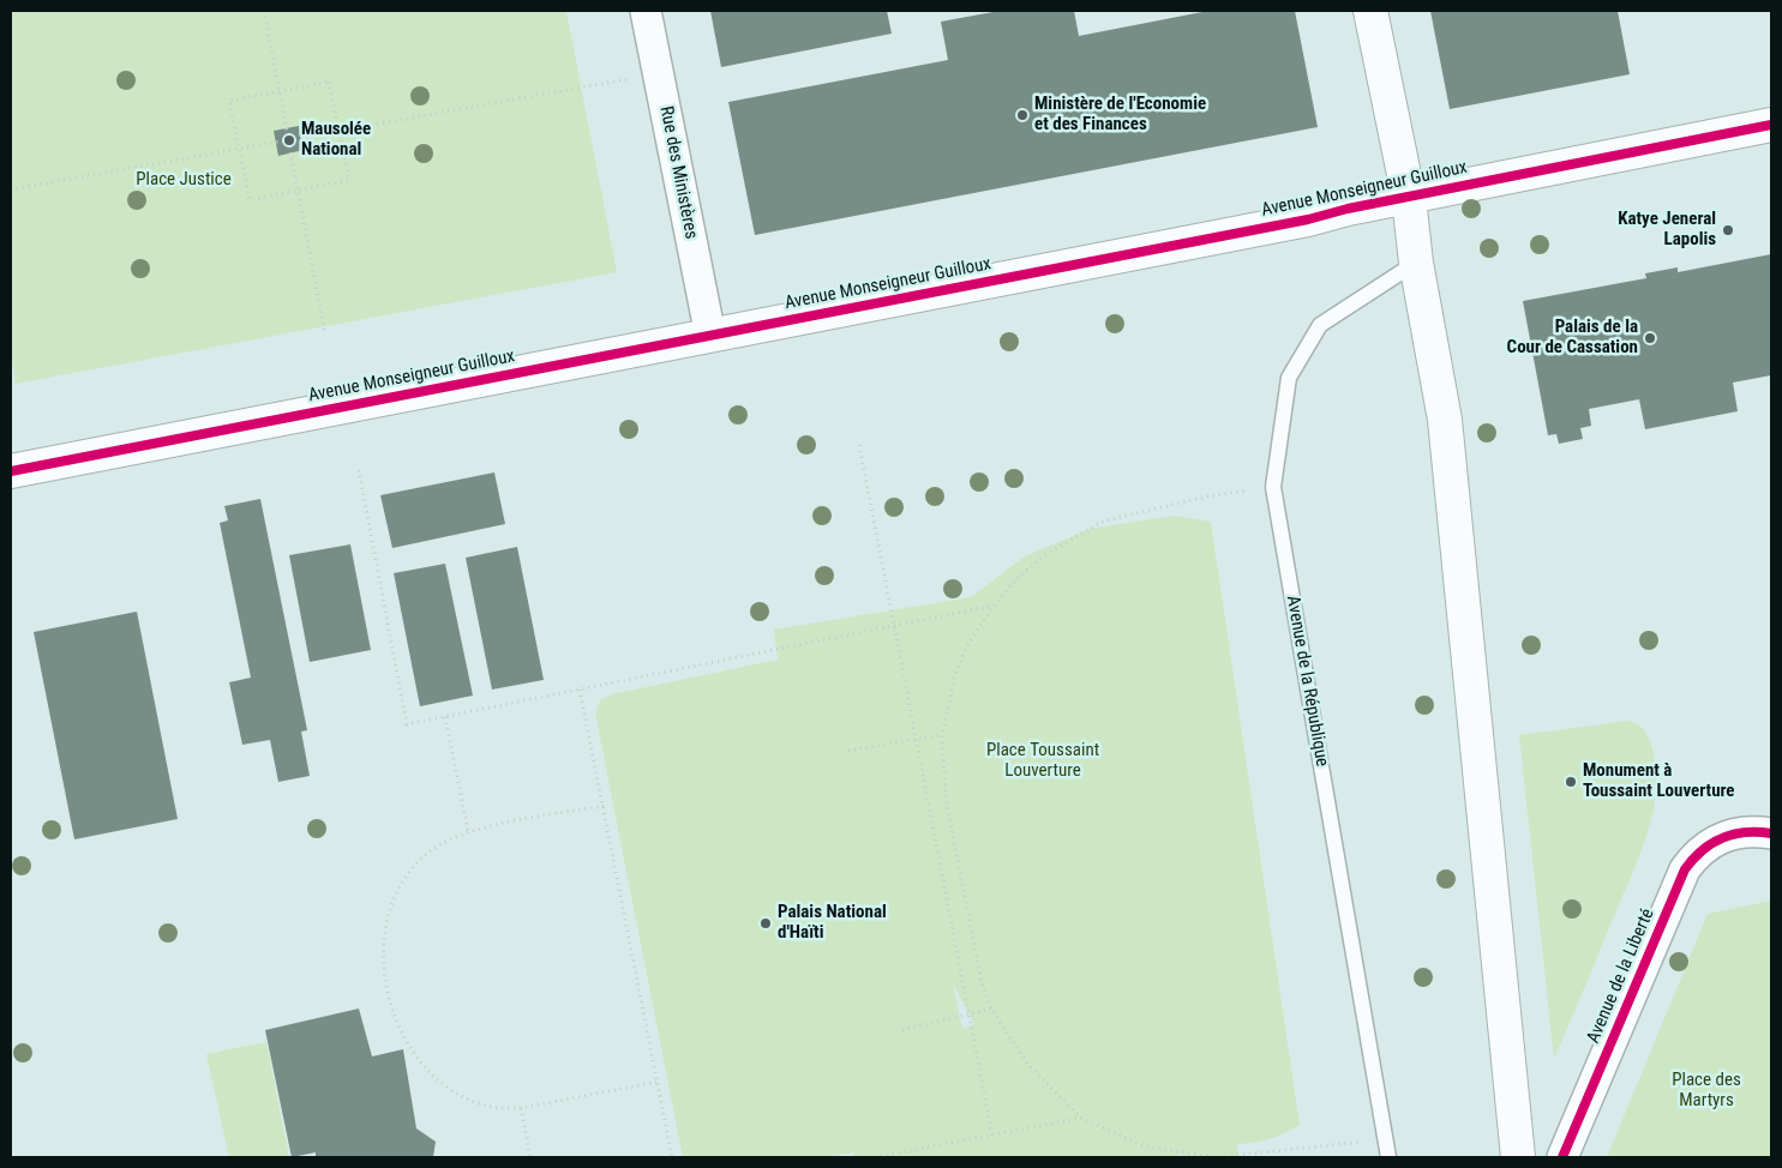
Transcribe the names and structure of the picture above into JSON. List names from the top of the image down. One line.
{"streets":{"street":["Rue des Ministères","Avenue Monseigneur Guilloux","Avenue de la Liberté"],"lane":["Avenue de la République"]},"crossings":[["Rue des Ministères","Avenue Monseigneur Guilloux"]],"parks":["Place Justice","Place Toussaint Louverture","Place des Martyrs"],"places":["Ministère de l'Economie et des Finances","Mausolée National","Katye Jeneral Lapolis","Palais de la Cour de Cassation","Monument à Toussaint Louverture","Palais National d'Haïti"]}
